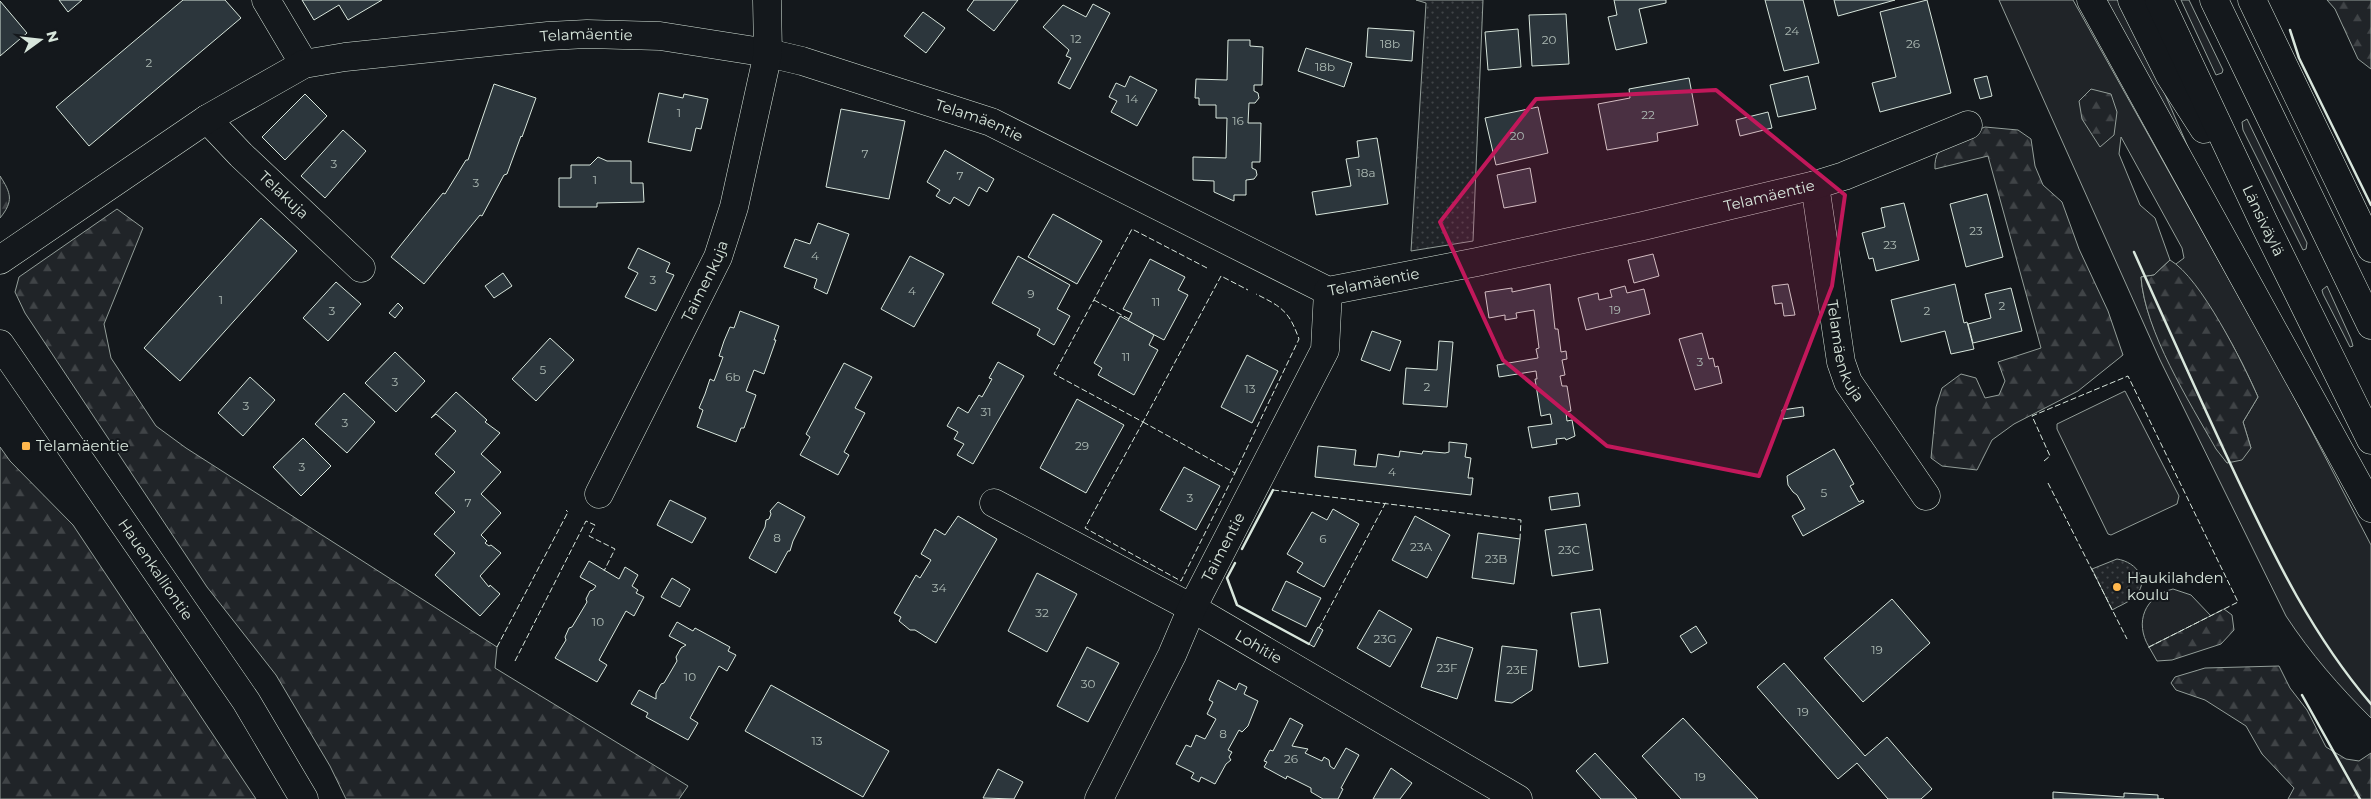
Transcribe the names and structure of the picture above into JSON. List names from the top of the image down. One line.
{"streets":{"main road":["Telamäentie","Telakuja","Länsiväylä","Taimenkuja","Telamäenkuja","Taimentie","Hauenkalliontie","Lohitie"]},"crossings":[["Telamäentie","Telakuja"],["Telamäentie","Taimenkuja"],["Telamäentie","Telamäenkuja"],["Telamäentie","Taimentie"],["Taimentie","Lohitie"]],"places":{"transit":["Telamäentie"],"other":["Haukilahden koulu"]},"house_numbers":["24","12","20","18b","26","2","18b","14","1","22","16","20","7","3","18a","7","1","3","23","23","4","3","4","9","1","11","2","19","3","2","11","3","5","6b","3","2","13","3","31","3","29","3","4","5","3","7","8","6","23A","23C","23B","34","32","10","23G","19","23F","23E","10","30","19","8","13","26","19"],"north":"right"}
